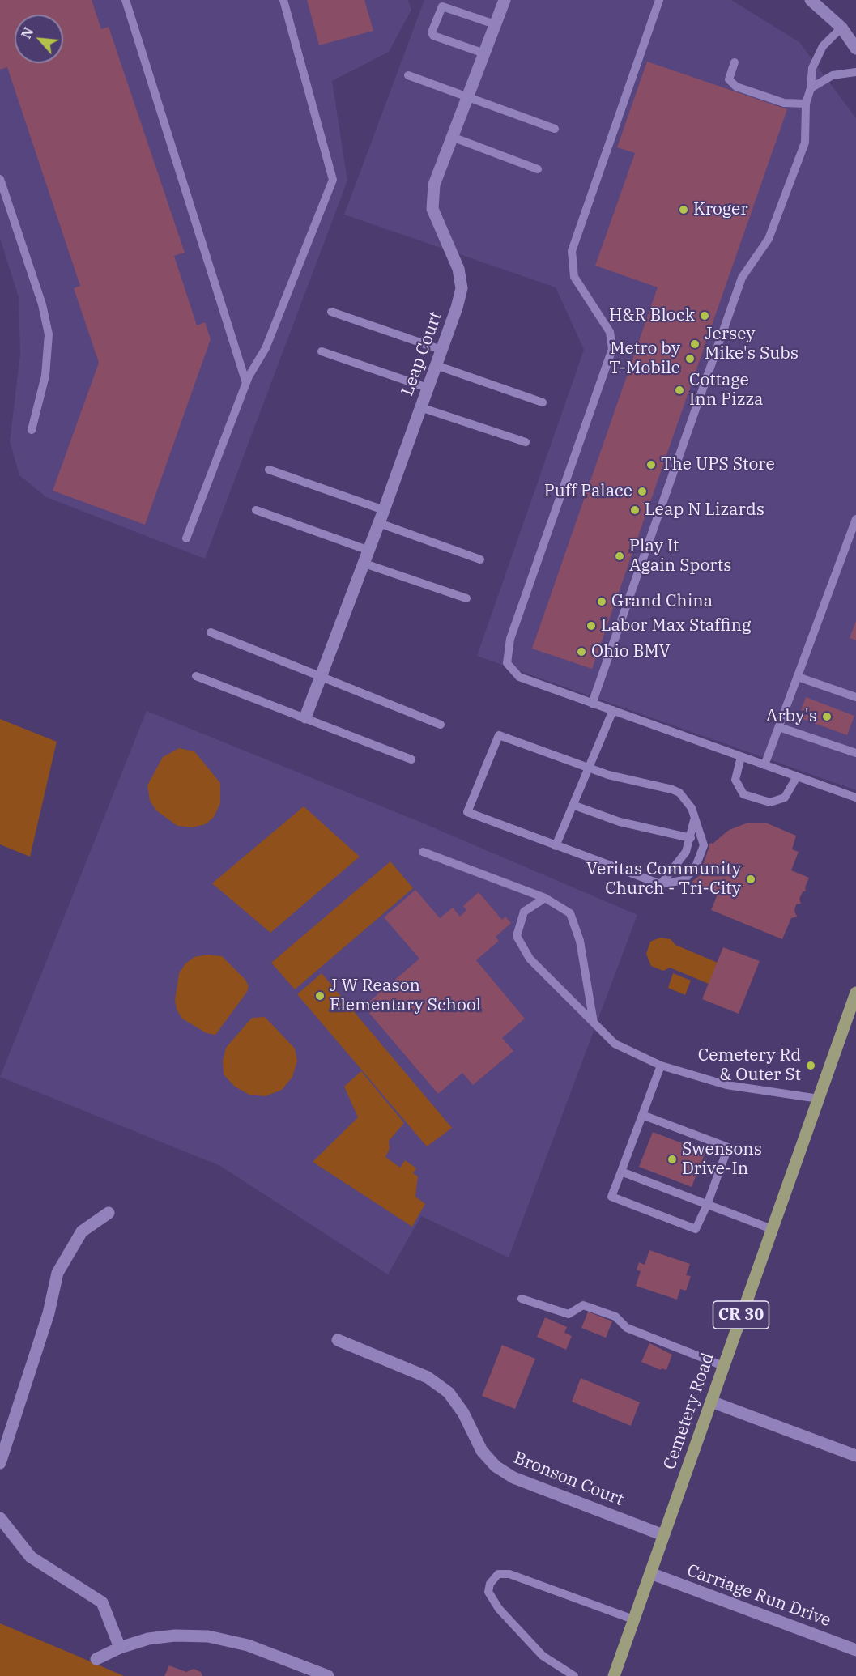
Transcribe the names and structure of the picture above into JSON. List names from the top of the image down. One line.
{"streets":{"main road":["CR 30","Cemetery Road"],"street":["Leap Court","Bronson Court","Carriage Run Drive"]},"crossings":[["Cemetery Road","Bronson Court"],["Cemetery Road","Carriage Run Drive"]],"places":["Kroger","H&R Block","Jersey Mike's Subs","Metro by T-Mobile","Cottage Inn Pizza","The UPS Store","Puff Palace","Leap N Lizards","Play It Again Sports","Grand China","Labor Max Staffing","Ohio BMV","Arby's","Veritas Community Church - Tri-City","J W Reason Elementary School","Cemetery Rd & Outer St","Swensons Drive-In"],"north":"top left"}
